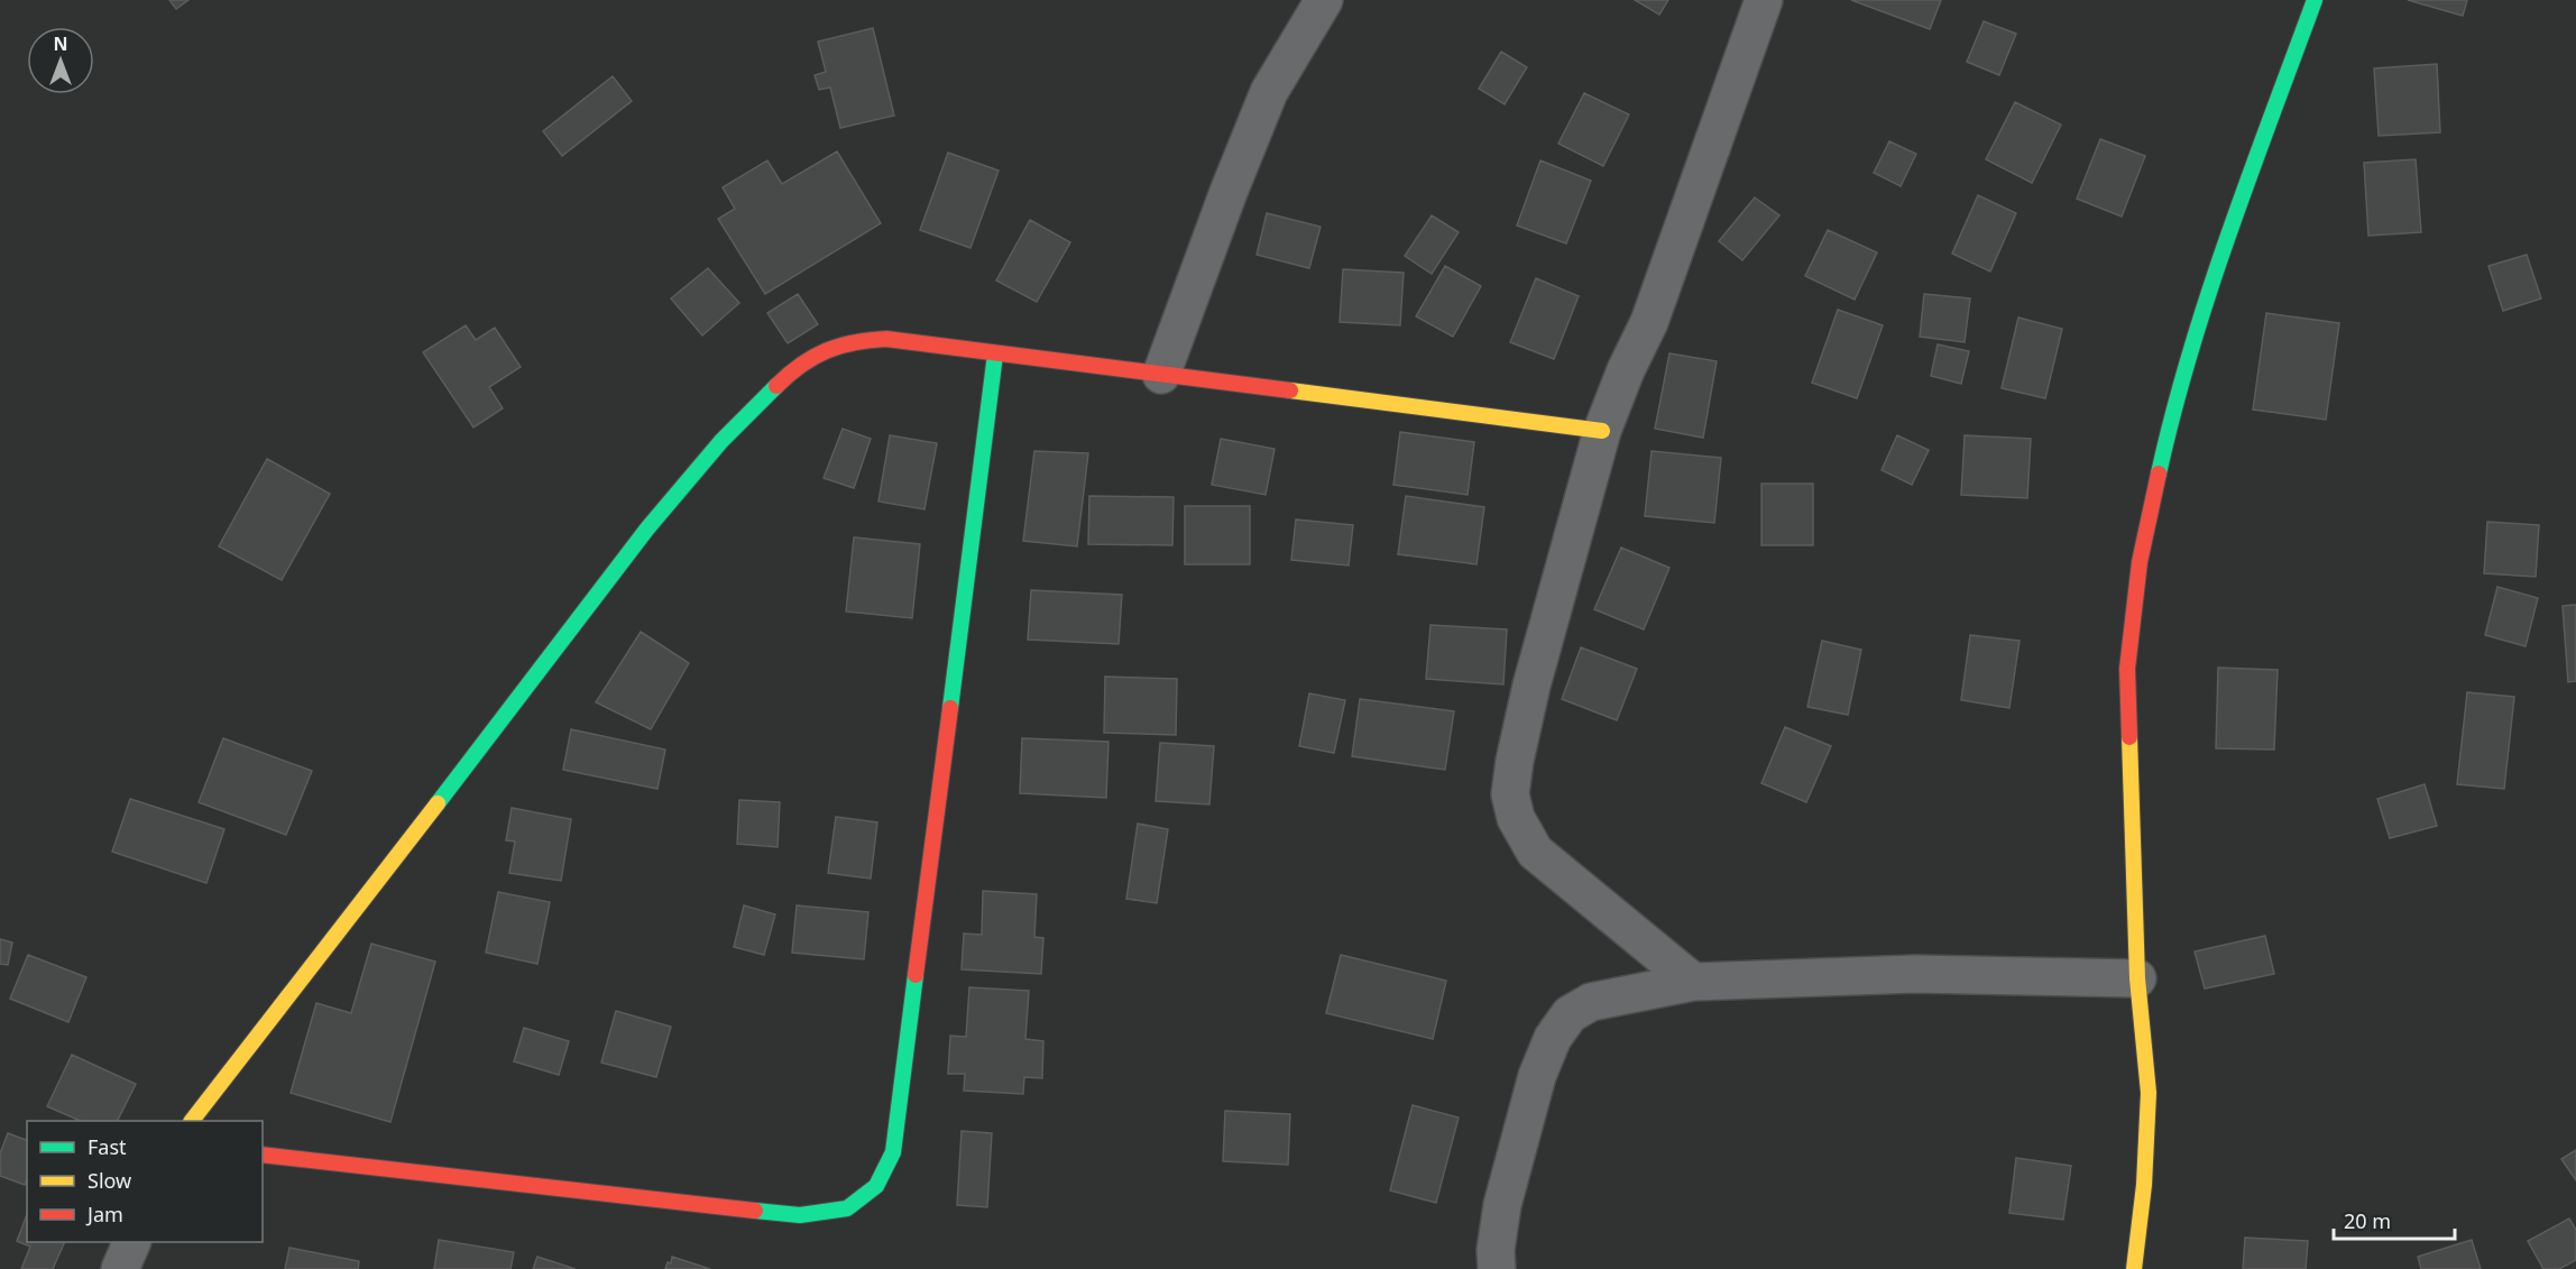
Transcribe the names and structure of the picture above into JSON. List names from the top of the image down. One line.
{"legend":["Fast","Slow","Jam"],"scale_bar":"20 m","north":"top"}
